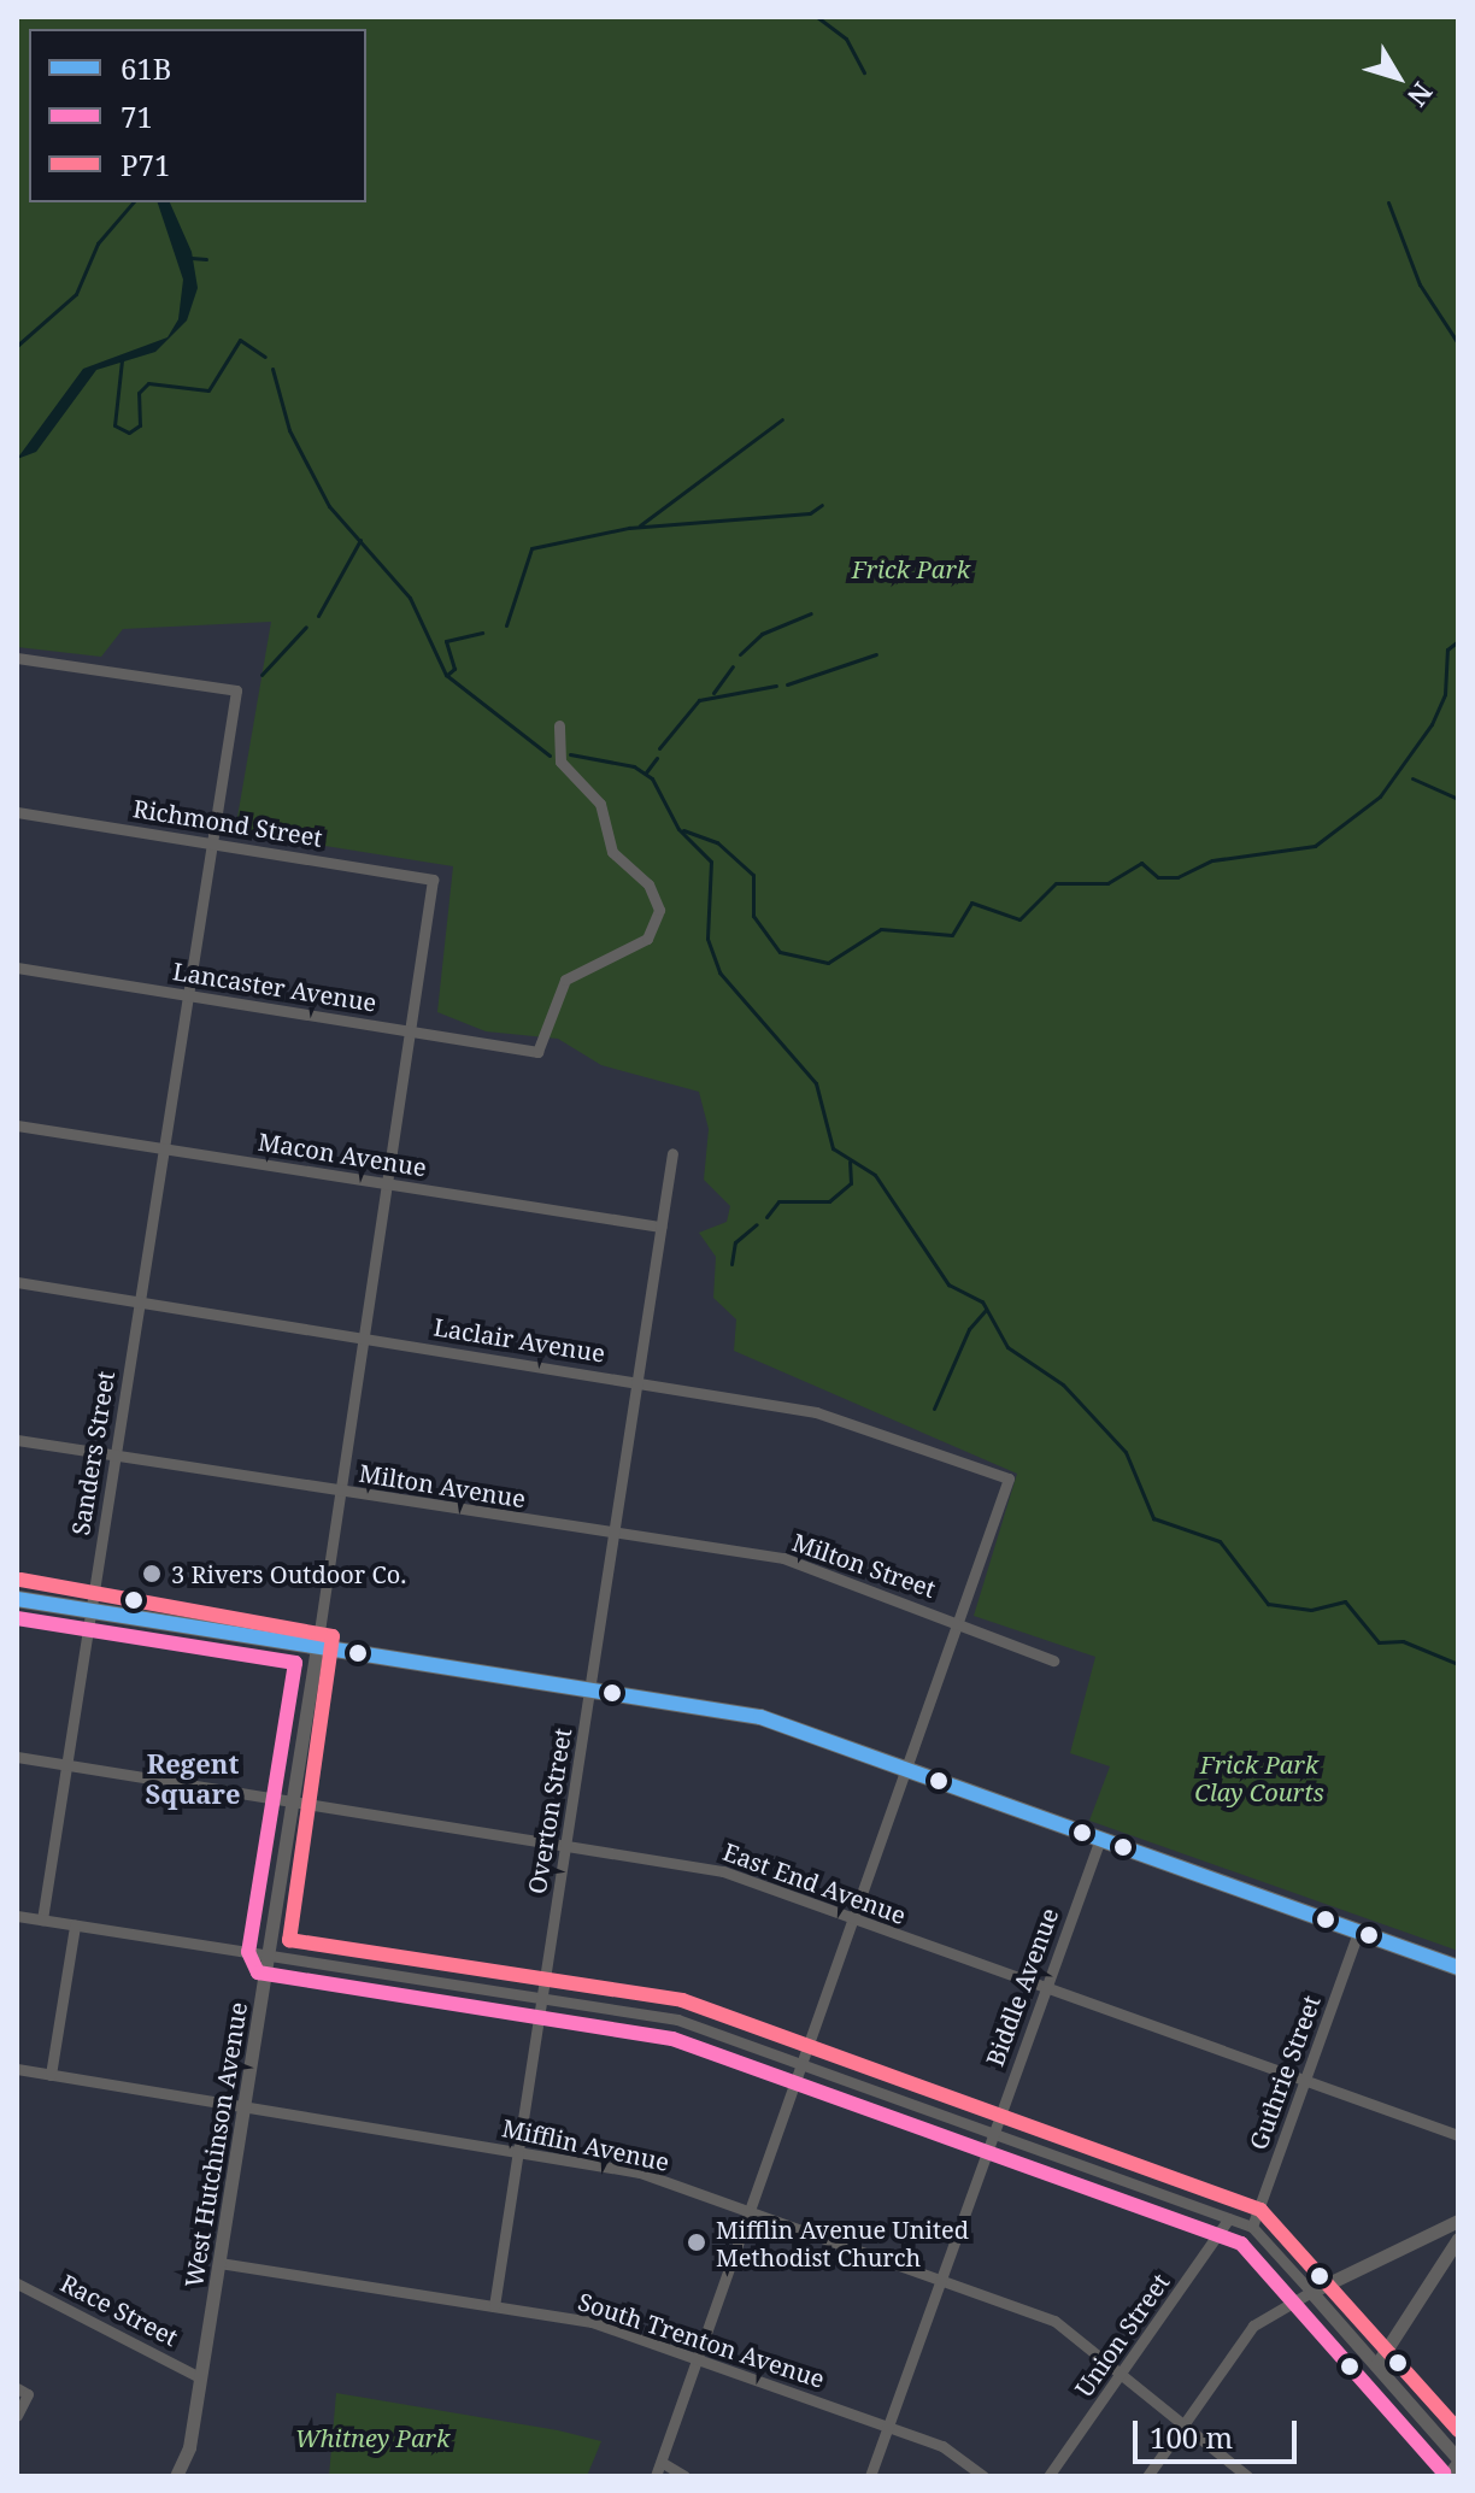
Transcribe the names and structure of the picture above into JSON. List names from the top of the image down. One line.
{"streets":{"street":["Richmond Street","Lancaster Avenue","Macon Avenue","Laclair Avenue","Sanders Street","Milton Avenue","Milton Street","Overton Street","East End Avenue","Biddle Avenue","Guthrie Street","West Hutchinson Avenue","Mifflin Avenue","Race Street","Union Street","South Trenton Avenue"]},"crossings":[["Richmond Street","Lancaster Avenue"],["Richmond Street","Sanders Street"],["Lancaster Avenue","Sanders Street"],["Macon Avenue","Sanders Street"],["Macon Avenue","Overton Street"],["Laclair Avenue","Sanders Street"],["Laclair Avenue","Milton Street"],["Laclair Avenue","Overton Street"],["Sanders Street","East End Avenue"],["Milton Avenue","Milton Street"],["Milton Street","Overton Street"],["Overton Street","East End Avenue"],["Overton Street","Mifflin Avenue"],["Overton Street","South Trenton Avenue"],["East End Avenue","Biddle Avenue"],["East End Avenue","Guthrie Street"],["East End Avenue","West Hutchinson Avenue"],["Biddle Avenue","Mifflin Avenue"],["Biddle Avenue","South Trenton Avenue"],["West Hutchinson Avenue","Mifflin Avenue"],["West Hutchinson Avenue","Race Street"],["West Hutchinson Avenue","South Trenton Avenue"],["Mifflin Avenue","Union Street"]],"districts":["Regent Square"],"parks":["Frick Park","Frick Park Clay Courts","Whitney Park"],"places":["3 Rivers Outdoor Co.","Mifflin Avenue United Methodist Church"],"lines":["transit line P71","transit line 61B","transit line 71"],"legend":["61B","71","P71"],"scale_bar":"100 m","north":"bottom right"}
